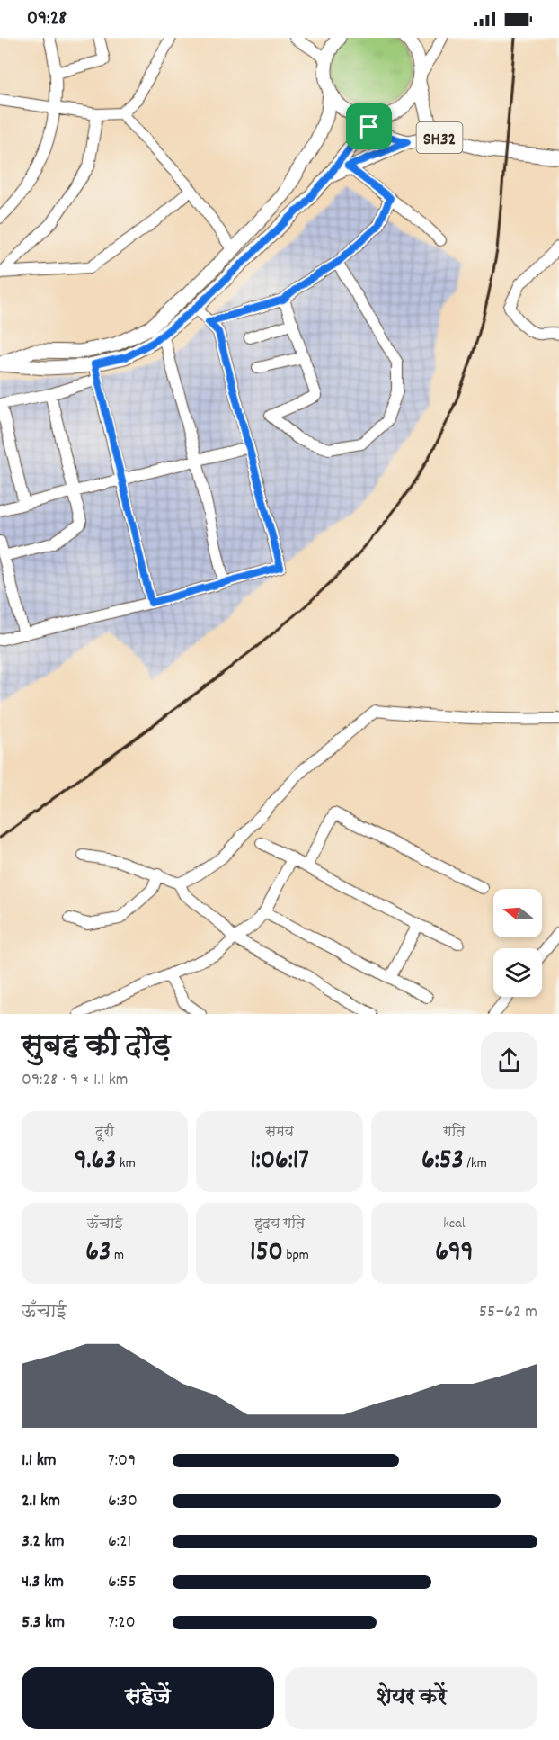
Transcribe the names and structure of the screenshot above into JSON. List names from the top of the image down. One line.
{"streets":{"main road":["SH32"]},"north":"left","page":{"status":"09:28","heading":["सुबह की दौड़","09:28 · 9 × 1.1 km"],"stats":[["दूरी","9.63 km"],["समय","1:06:17"],["गति","6:53 /km"],["ऊँचाई","63 m"],["हृदय गति","150 bpm"],["kcal","699"]],"chart":["ऊँचाई","55–62 m"],"list":[{"name":"1.1 km","note":"7:09"},{"name":"2.1 km","note":"6:30"},{"name":"3.2 km","note":"6:21"},{"name":"4.3 km","note":"6:55"},{"name":"5.3 km","note":"7:20"}],"buttons":["सहेजें","शेयर करें"]}}
